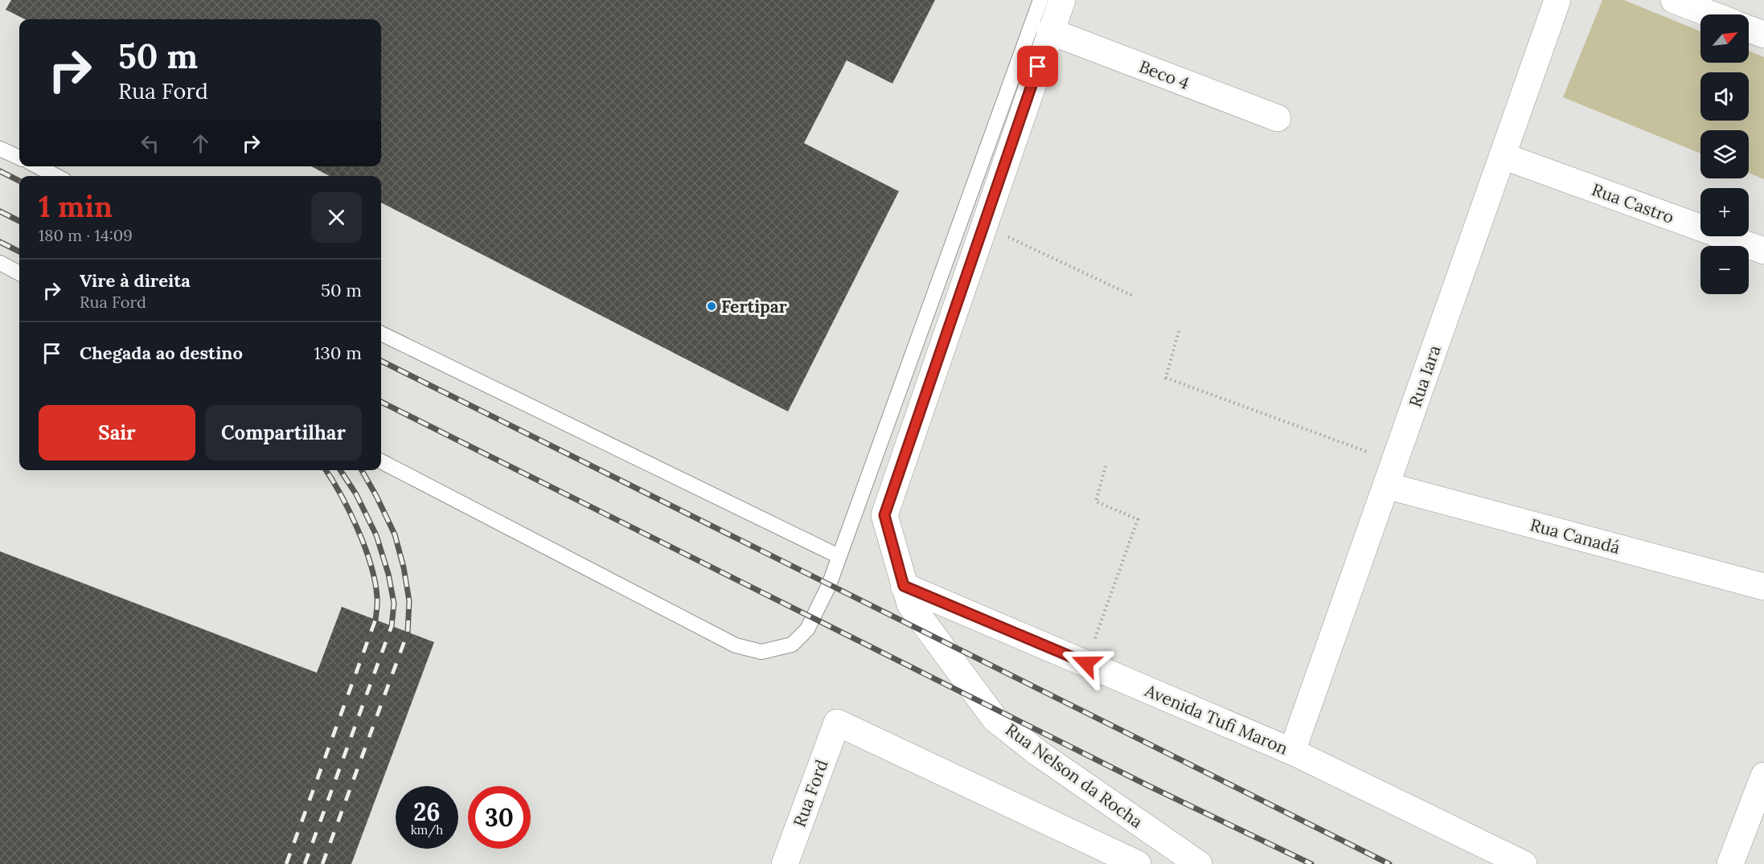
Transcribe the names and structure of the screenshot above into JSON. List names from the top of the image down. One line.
{"streets":{"street":["Beco 4","Rua Castro","Rua Iara","Rua Canadá","Avenida Tufi Maron","Rua Nelson da Rocha","Rua Ford"]},"crossings":[["Rua Castro","Rua Iara"],["Rua Iara","Rua Canadá"],["Rua Iara","Avenida Tufi Maron"],["Avenida Tufi Maron","Rua Nelson da Rocha"]],"places":["Fertipar"],"north":"top right","page":{"map_buttons":["+","−"],"turn":["50 m","Rua Ford"],"heading":["1 min","180 m · 14:09"],"list":[{"name":"Vire à direita","note":"Rua Ford","value":"50 m"},{"name":"Chegada ao destino","value":"130 m"}],"buttons":["Sair","Compartilhar"],"speed":"26 km/h","limit":"30"}}
